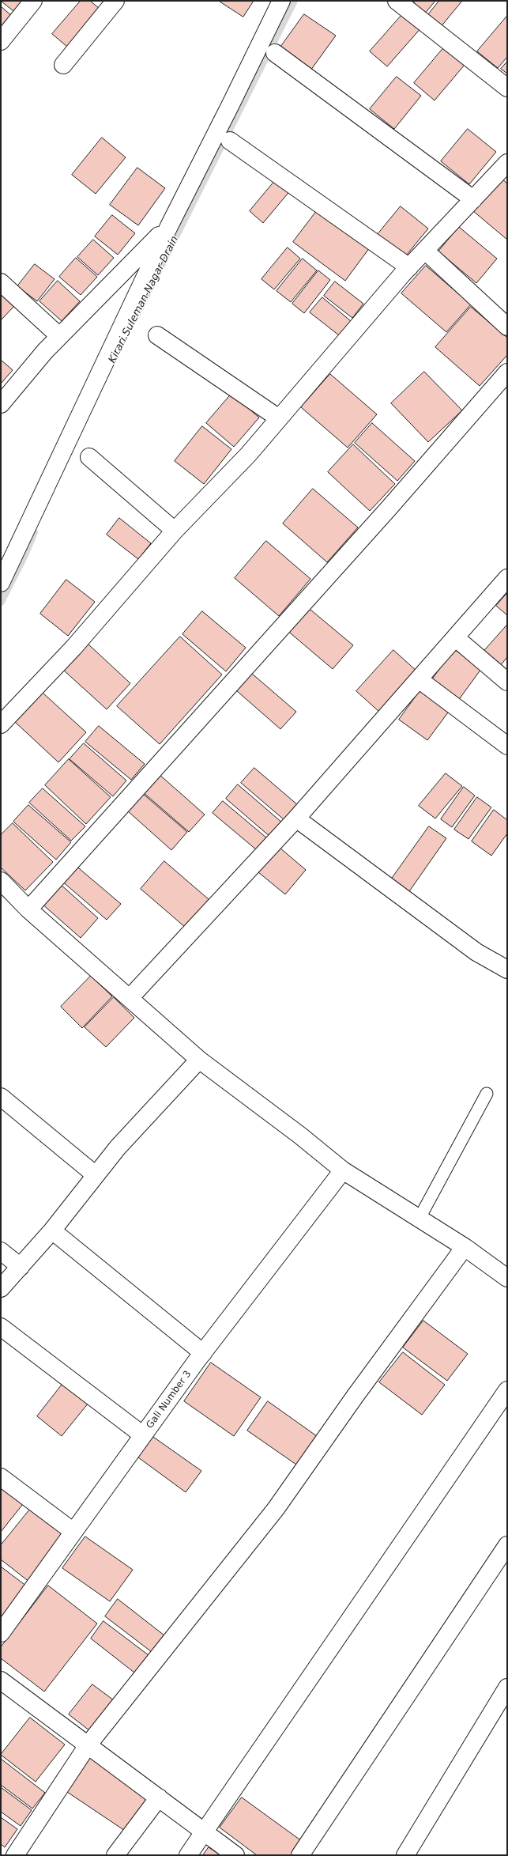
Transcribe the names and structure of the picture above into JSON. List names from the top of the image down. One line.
{"streets":{"street":["Gali Number 3"]},"water":["Kirari Suleman Nagar Drain"]}
